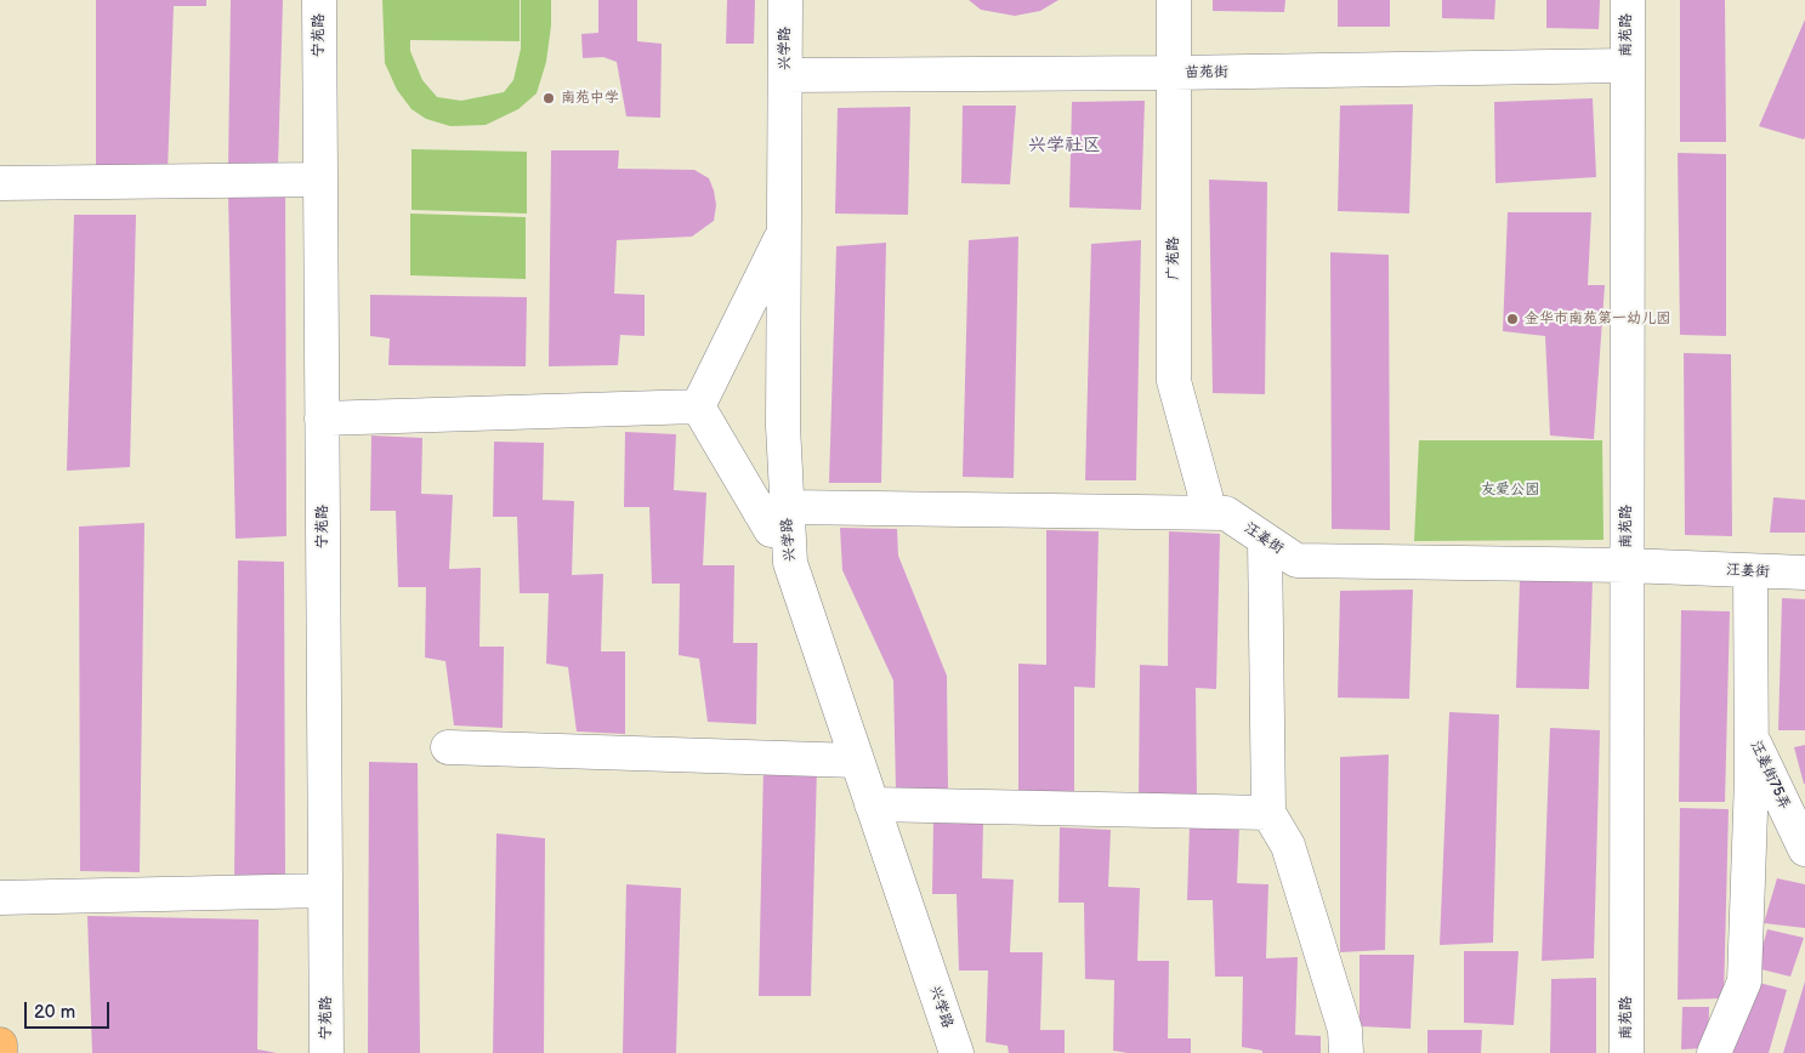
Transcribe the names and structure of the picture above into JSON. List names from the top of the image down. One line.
{"streets":{"street":["宁苑路","南苑路","兴学路","苗苑街","广苑路","汪姜街","汪姜街75弄"]},"crossings":[["南苑路","苗苑街"],["南苑路","汪姜街"],["兴学路","苗苑街"],["兴学路","汪姜街"],["苗苑街","广苑路"],["广苑路","汪姜街"]],"districts":["兴学社区"],"parks":["友爱公园"],"places":["南苑中学","金华市南苑第一幼儿园"],"scale_bar":"20 m"}
